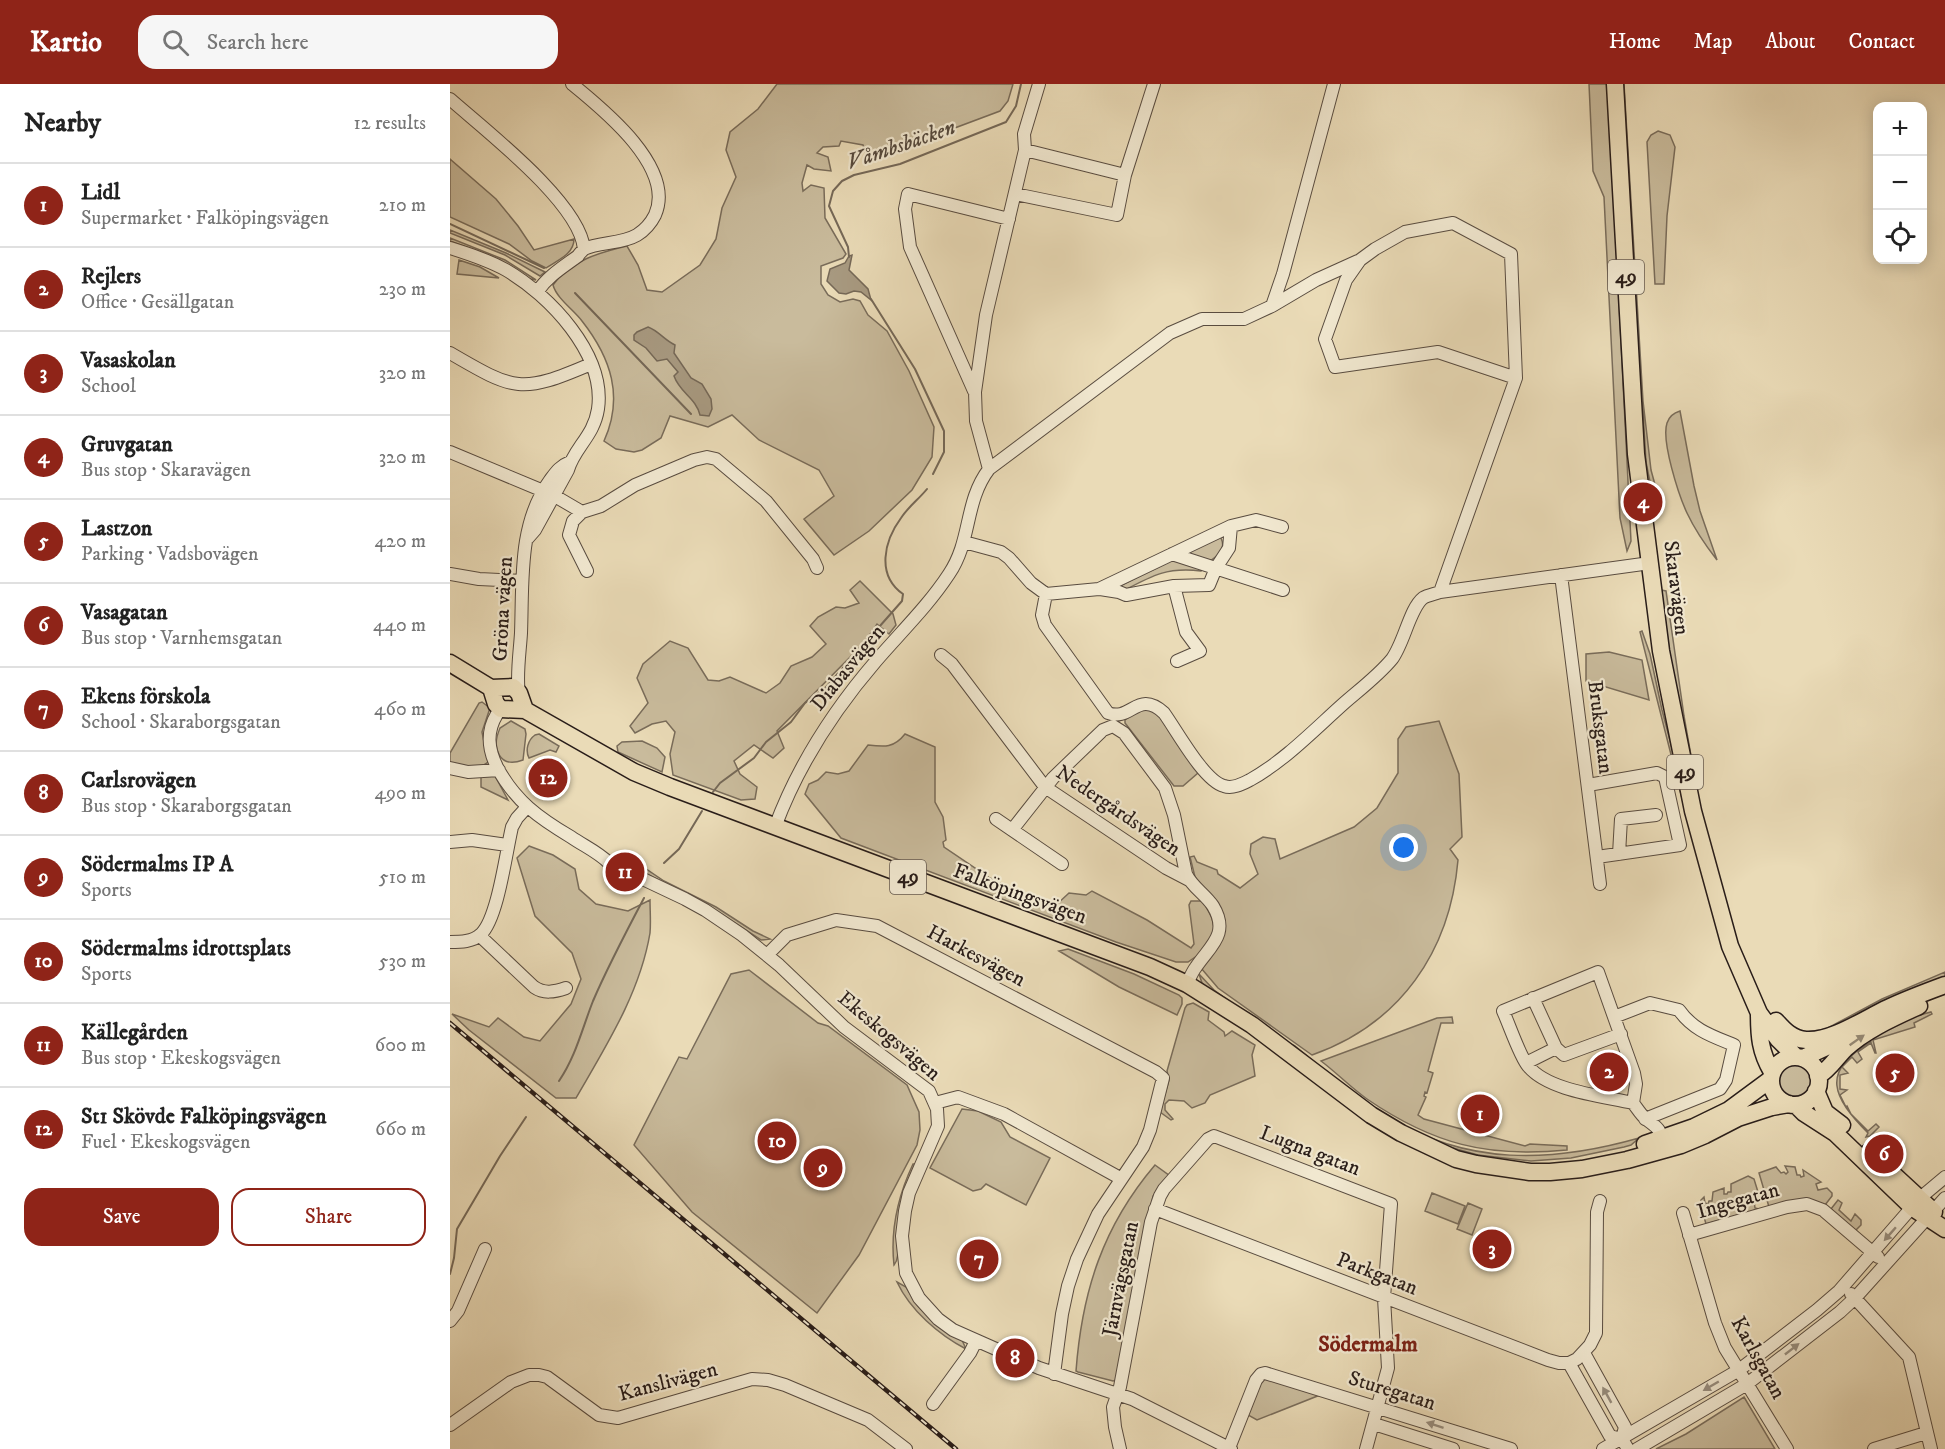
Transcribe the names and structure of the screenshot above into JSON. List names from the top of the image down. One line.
{"streets":{"main road":["49","Skaravägen","Falköpingsvägen"],"street":["Gröna vägen","Diabasvägen","Bruksgatan","Nedergårdsvägen","Harkesvägen","Ekeskogsvägen","Lugna gatan","Ingegatan","Parkgatan","Järnvägsgatan","Karlsgatan","Kanslivägen","Sturegatan"]},"crossings":[["49","Skaravägen"],["49","Falköpingsvägen"],["Skaravägen","Falköpingsvägen"],["Gröna vägen","Falköpingsvägen"],["Gröna vägen","Ekeskogsvägen"],["Diabasvägen","Falköpingsvägen"],["Falköpingsvägen","Ekeskogsvägen"],["Harkesvägen","Ekeskogsvägen"],["Lugna gatan","Parkgatan"],["Lugna gatan","Järnvägsgatan"],["Ingegatan","Karlsgatan"],["Parkgatan","Järnvägsgatan"]],"districts":["Södermalm"],"water":["Våmbsbäcken"],"page":{"header":"Kartio","search":"Search here","nav":["Home","Map","About","Contact"],"heading":["Nearby","12 results"],"map_buttons":["+","−"],"list":[{"mark":"1","name":"Lidl","note":"Supermarket · Falköpingsvägen","value":"210 m"},{"mark":"2","name":"Rejlers","note":"Office · Gesällgatan","value":"230 m"},{"mark":"3","name":"Vasaskolan","note":"School","value":"320 m"},{"mark":"4","name":"Gruvgatan","note":"Bus stop · Skaravägen","value":"320 m"},{"mark":"5","name":"Lastzon","note":"Parking · Vadsbovägen","value":"420 m"},{"mark":"6","name":"Vasagatan","note":"Bus stop · Varnhemsgatan","value":"440 m"},{"mark":"7","name":"Ekens förskola","note":"School · Skaraborgsgatan","value":"460 m"},{"mark":"8","name":"Carlsrovägen","note":"Bus stop · Skaraborgsgatan","value":"490 m"},{"mark":"9","name":"Södermalms IP A","note":"Sports","value":"510 m"},{"mark":"10","name":"Södermalms idrottsplats","note":"Sports","value":"530 m"},{"mark":"11","name":"Källegården","note":"Bus stop · Ekeskogsvägen","value":"600 m"},{"mark":"12","name":"St1 Skövde Falköpingsvägen","note":"Fuel · Ekeskogsvägen","value":"660 m"}],"pins":["4","12","11","2","5","1","10","6","9","3","7","8"],"buttons":["Save","Share"]}}
